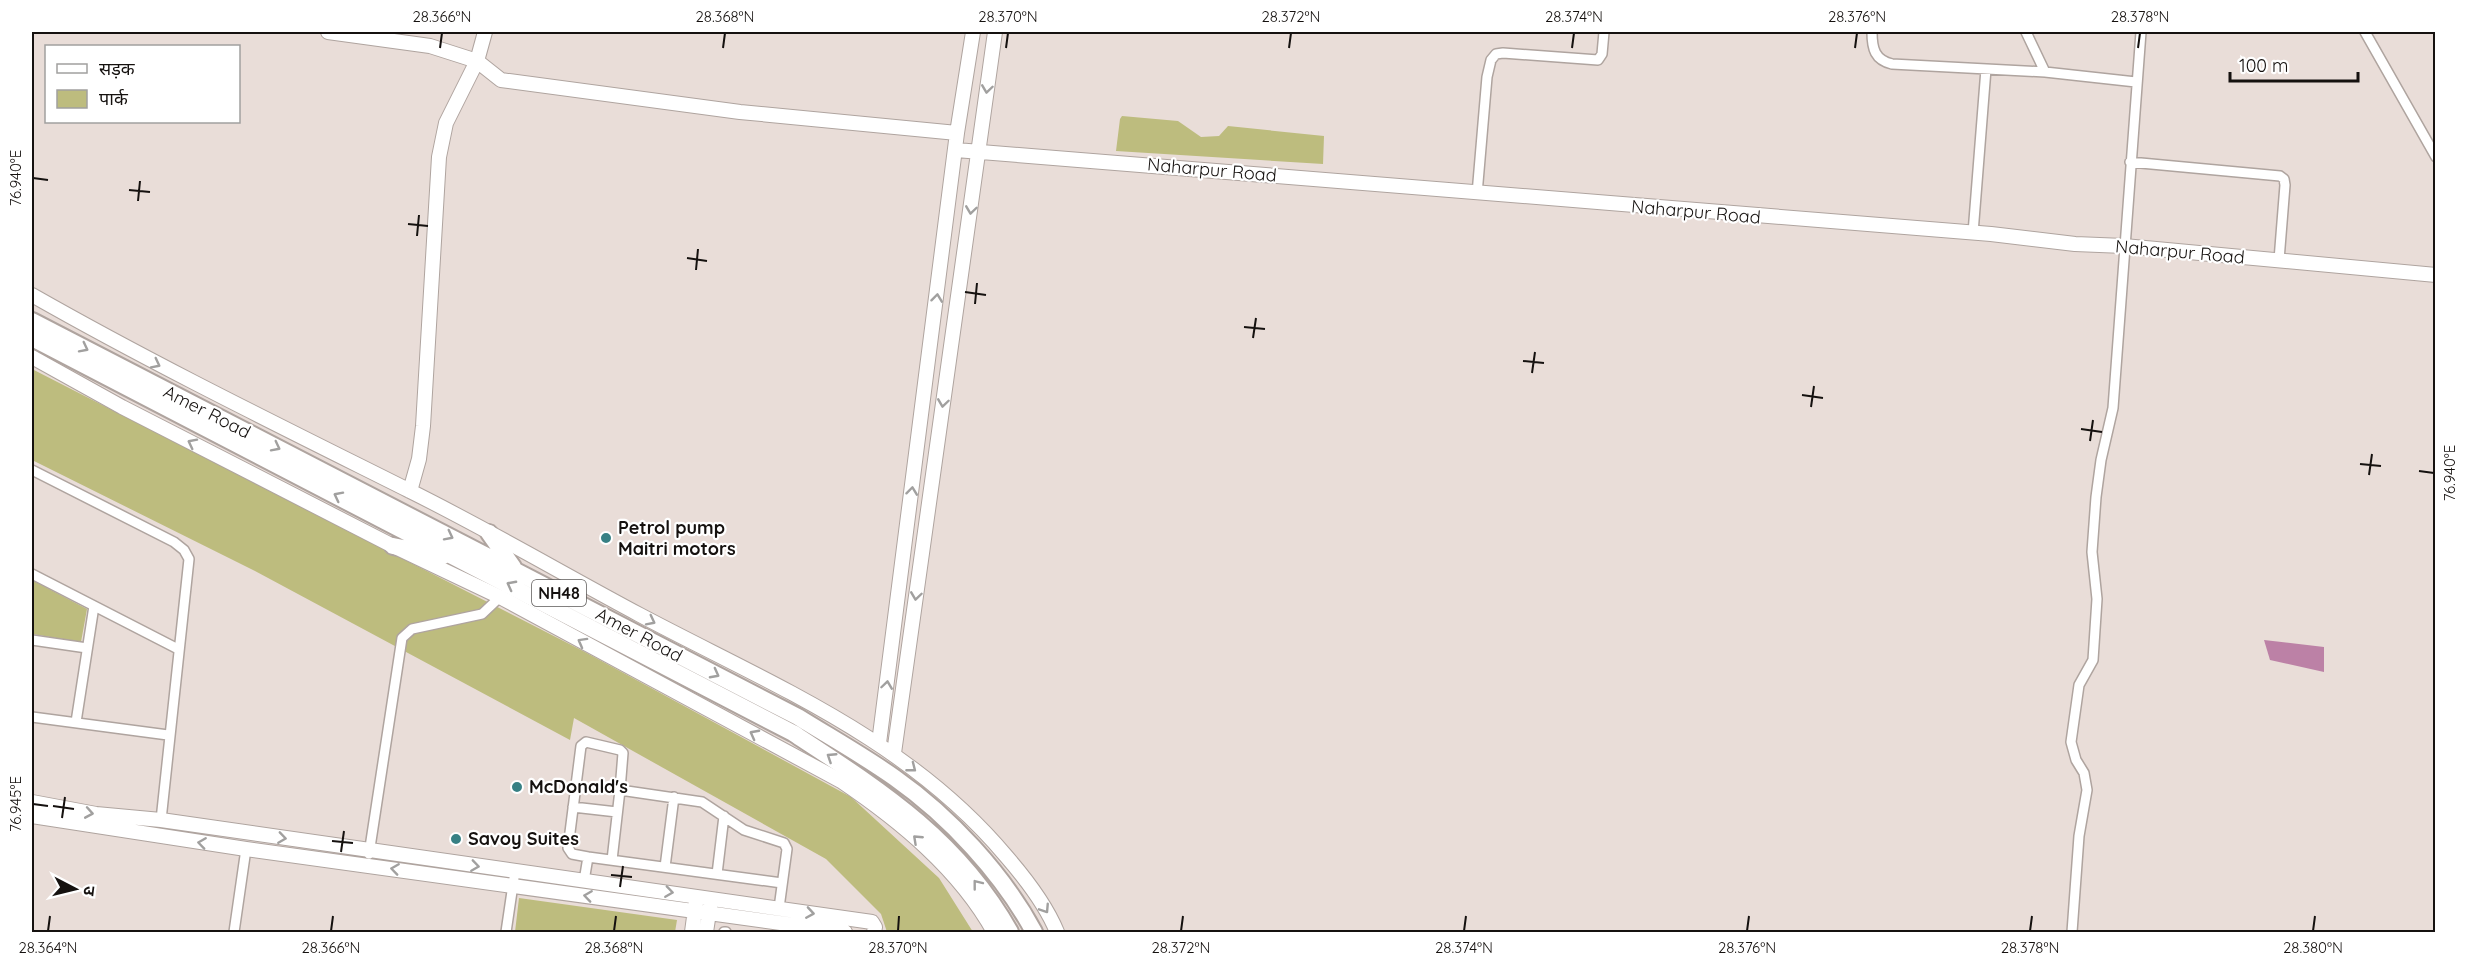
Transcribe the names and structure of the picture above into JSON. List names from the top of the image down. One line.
{"streets":{"highway":["Amer Road","NH48"],"street":["Naharpur Road"]},"places":["Petrol pump Maitri motors","McDonald's","Savoy Suites"],"legend":["सड़क","पार्क"],"scale_bar":"100 m","north":"right","coordinates":["28.366°N","28.368°N","28.370°N","28.372°N","28.374°N","28.376°N","28.378°N","76.940°E","76.945°E","28.364°N","28.380°N"]}
